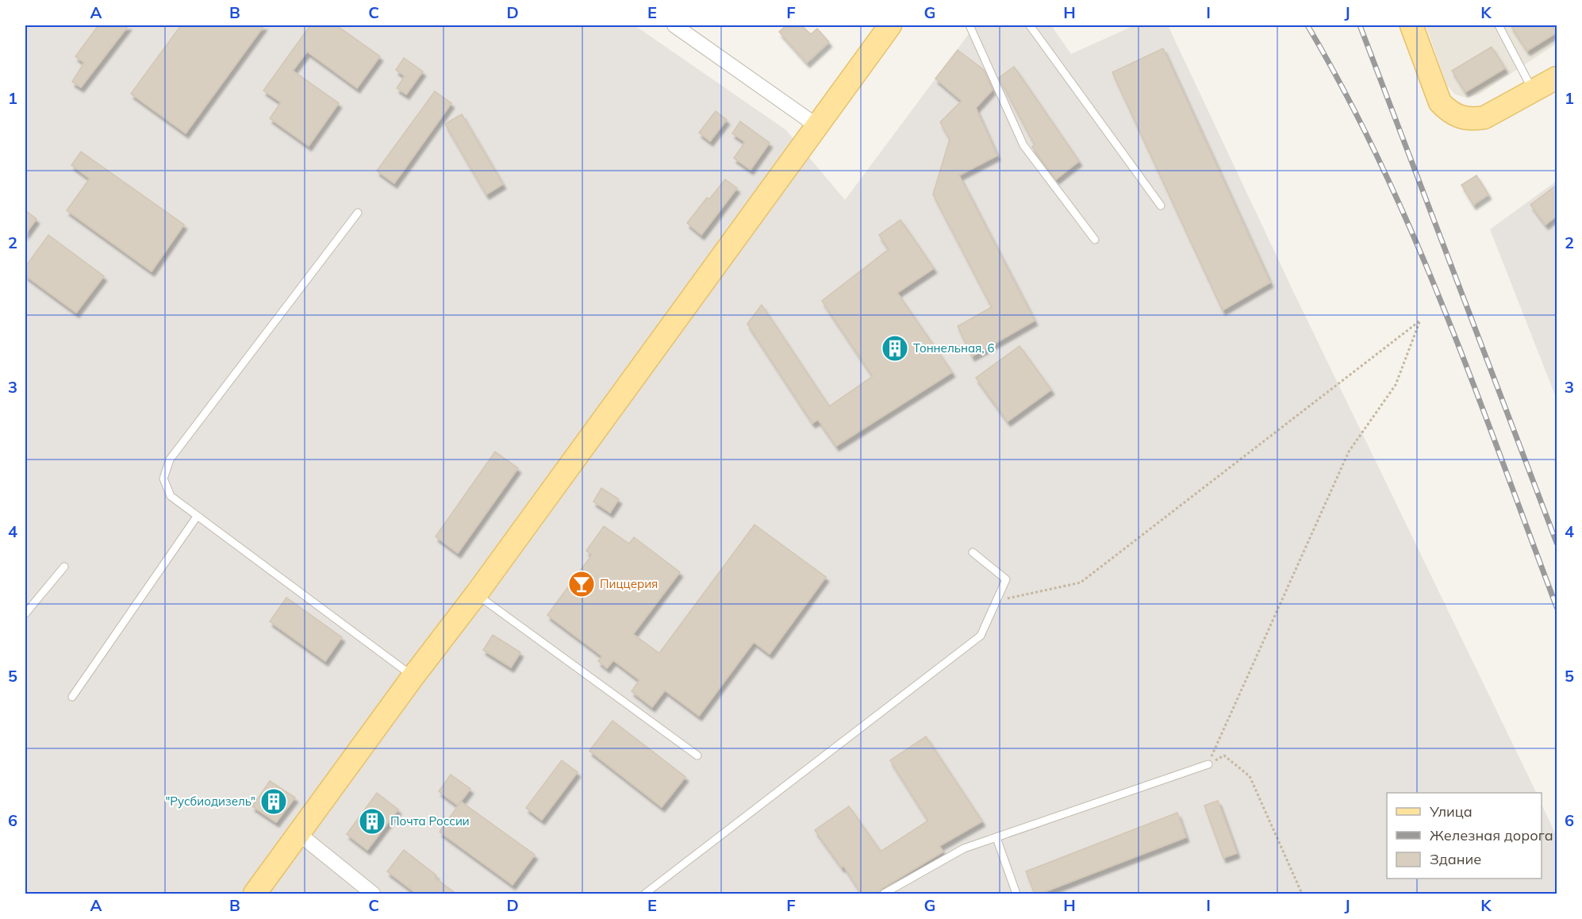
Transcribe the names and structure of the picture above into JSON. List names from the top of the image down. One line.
{"places":{"building":["Тоннельная, 6","\"Русбиодизель\"","Почта России"],"bar":["Пиццерия"]},"legend":["Улица","Железная дорога","Здание"],"grid":{"columns":["A","B","C","D","E","F","G","H","I","J","K"],"rows":["1","2","3","4","5","6"]}}
